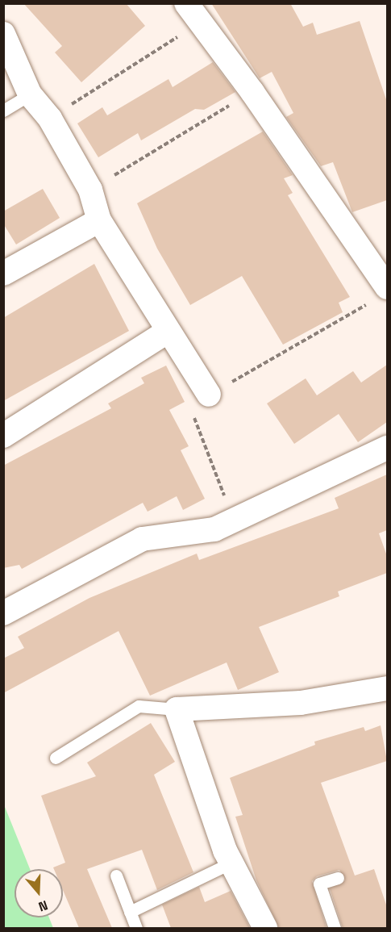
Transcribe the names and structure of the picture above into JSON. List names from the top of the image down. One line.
{"north":"bottom"}
